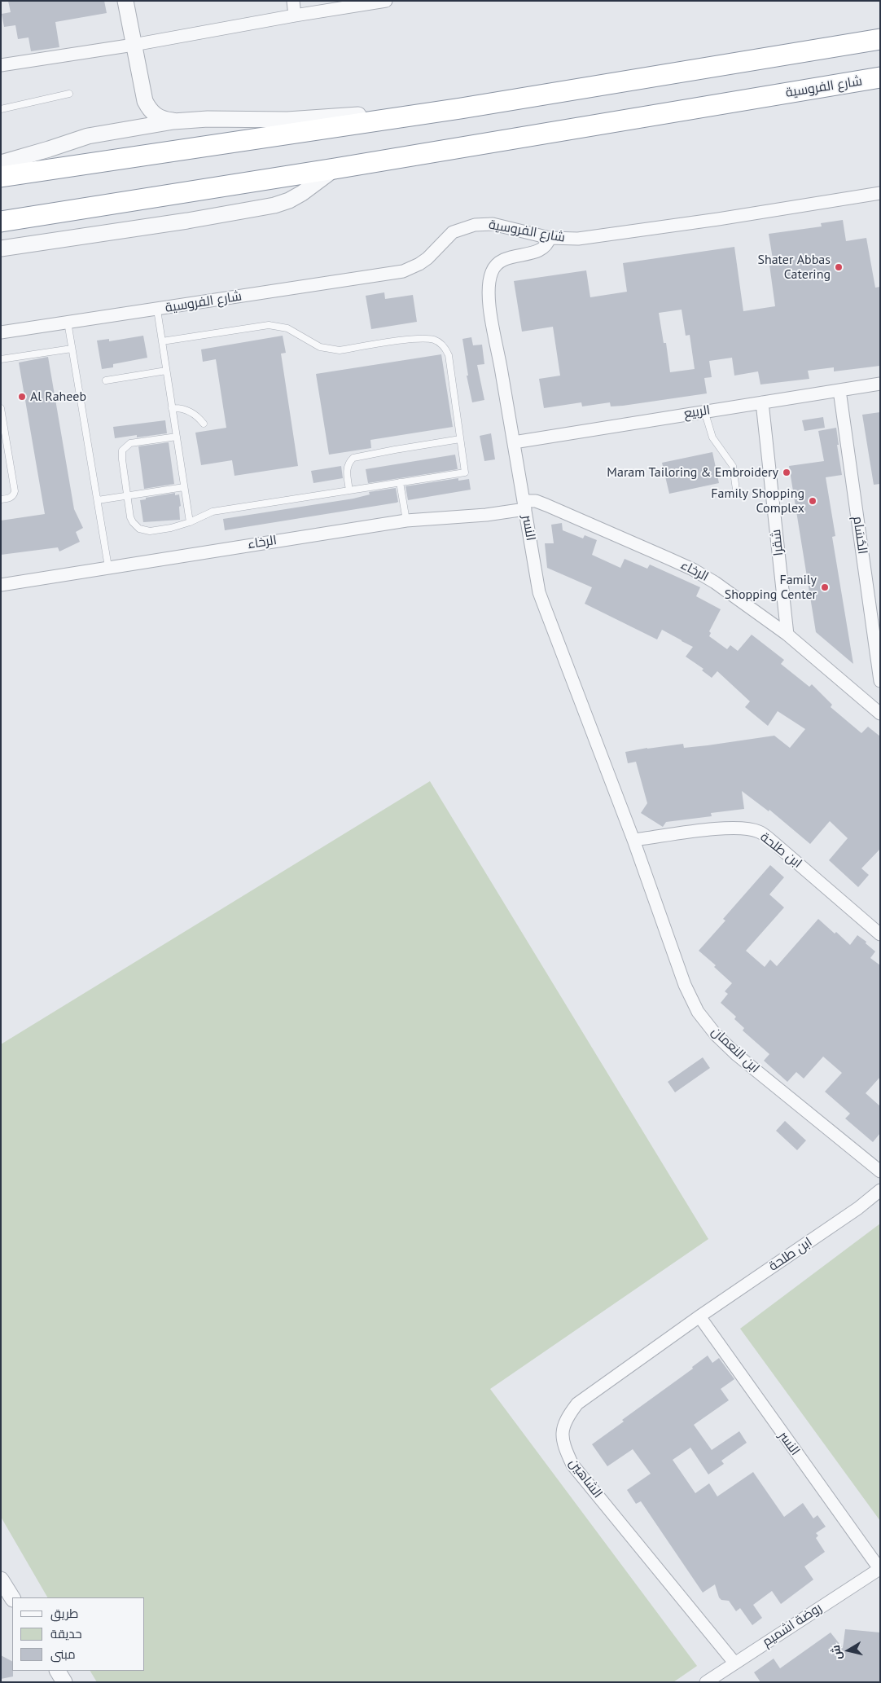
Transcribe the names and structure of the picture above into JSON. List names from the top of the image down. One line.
{"streets":{"highway":["شارع الفروسية"],"street":["الربيع","النسر","الحُسَام","الرخاء","شقرا","ابن طلحة","ابن النعمان","الشاهين","روضة اشميم"]},"crossings":[["شارع الفروسية","النسر"],["الربيع","النسر"],["الربيع","الحُسَام"],["الربيع","شقرا"],["النسر","الرخاء"],["النسر","ابن طلحة"],["النسر","ابن النعمان"],["النسر","الشاهين"],["النسر","روضة اشميم"],["الرخاء","شقرا"],["ابن طلحة","ابن النعمان"],["ابن طلحة","الشاهين"],["الشاهين","روضة اشميم"]],"places":["Shater Abbas Catering","Al Raheeb","Maram Tailoring & Embroidery","Family Shopping Complex","Family Shopping Center"],"legend":["طريق","حديقة","مبنى"],"north":"left"}
